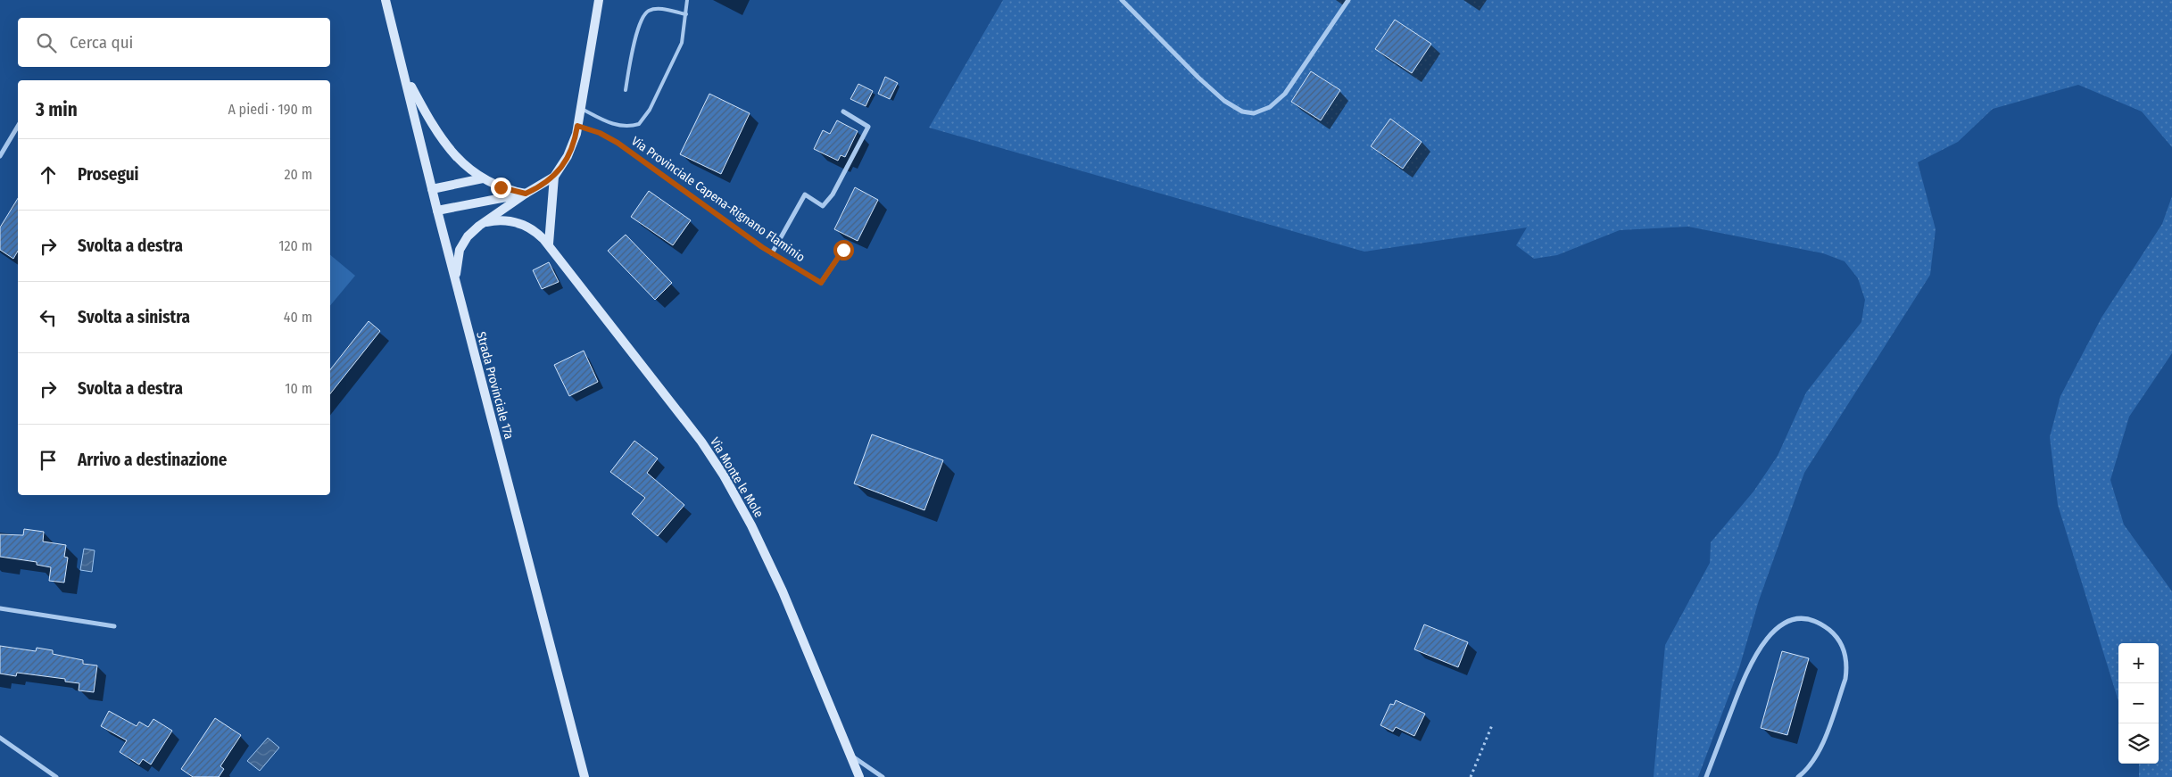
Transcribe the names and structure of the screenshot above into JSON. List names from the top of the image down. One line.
{"streets":{"street":["Strada Provinciale 17a","Via Monte le Mole"],"lane":["Via Provinciale Capena-Rignano Flaminio"]},"page":{"search":"Cerca qui","heading":["3 min","A piedi · 190 m"],"list":[["Prosegui","20 m"],["Svolta a destra","120 m"],["Svolta a sinistra","40 m"],["Svolta a destra","10 m"],"Arrivo a destinazione"],"map_buttons":["+","−"]}}
